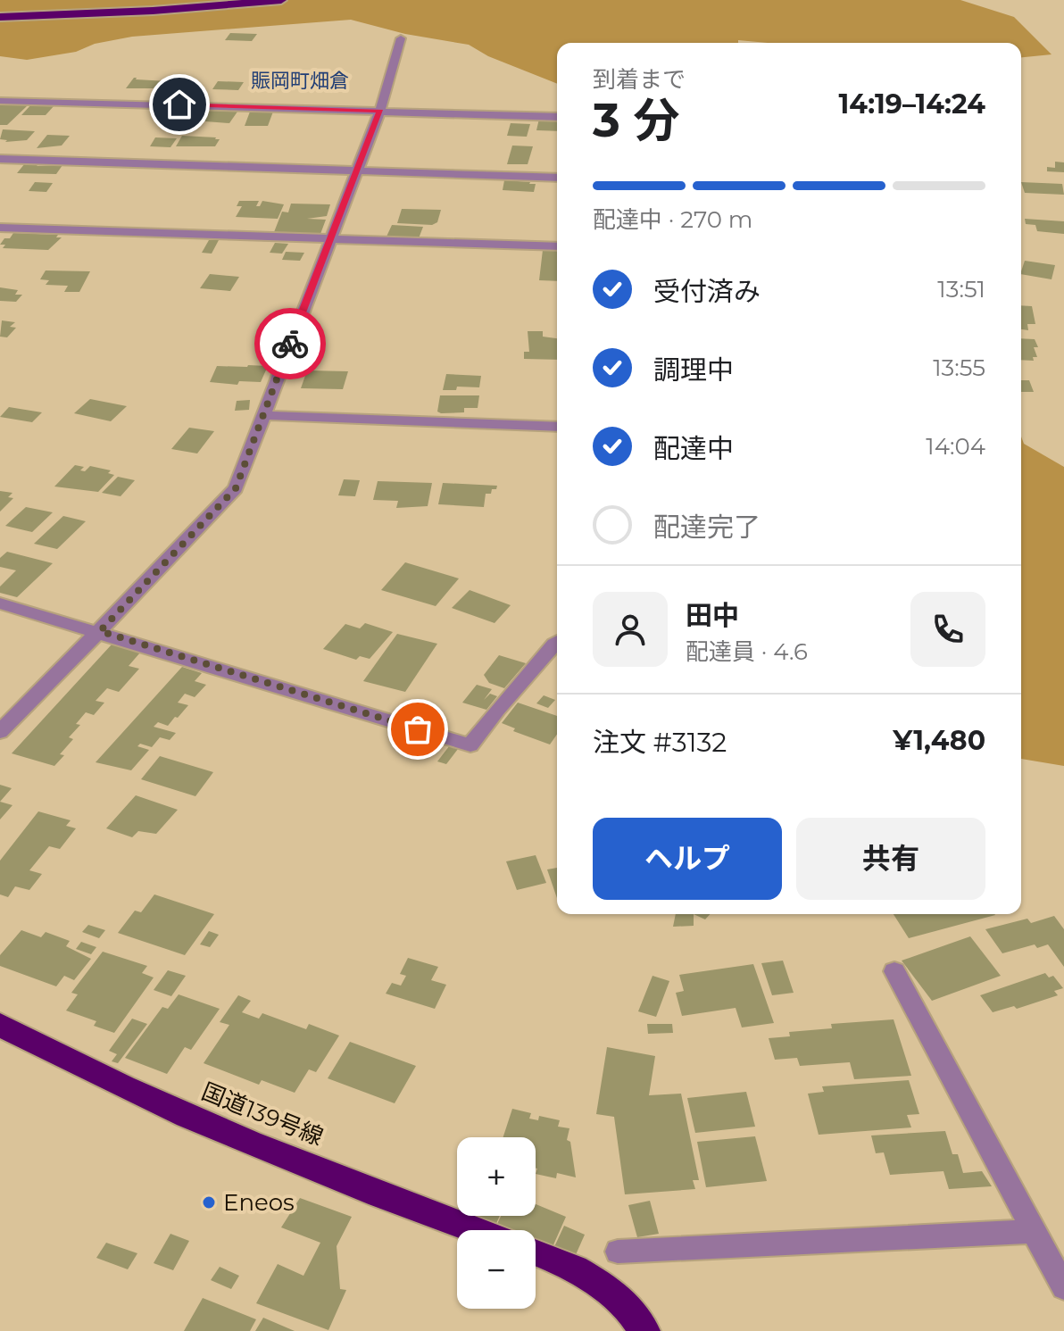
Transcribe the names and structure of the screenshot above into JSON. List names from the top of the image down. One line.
{"streets":{"highway":["国道139号線"]},"districts":["賑岡町畑倉"],"places":["Eneos"],"page":{"heading":["3 分","到着まで","14:19–14:24"],"panel":["田中","配達員 · 4.6","注文 #3132","¥1,480"],"bar":"配達中 · 270 m","list":[["受付済み","13:51"],["調理中","13:55"],["配達中","14:04"],"配達完了"],"buttons":["ヘルプ","共有"],"map_buttons":["+","−"]}}
